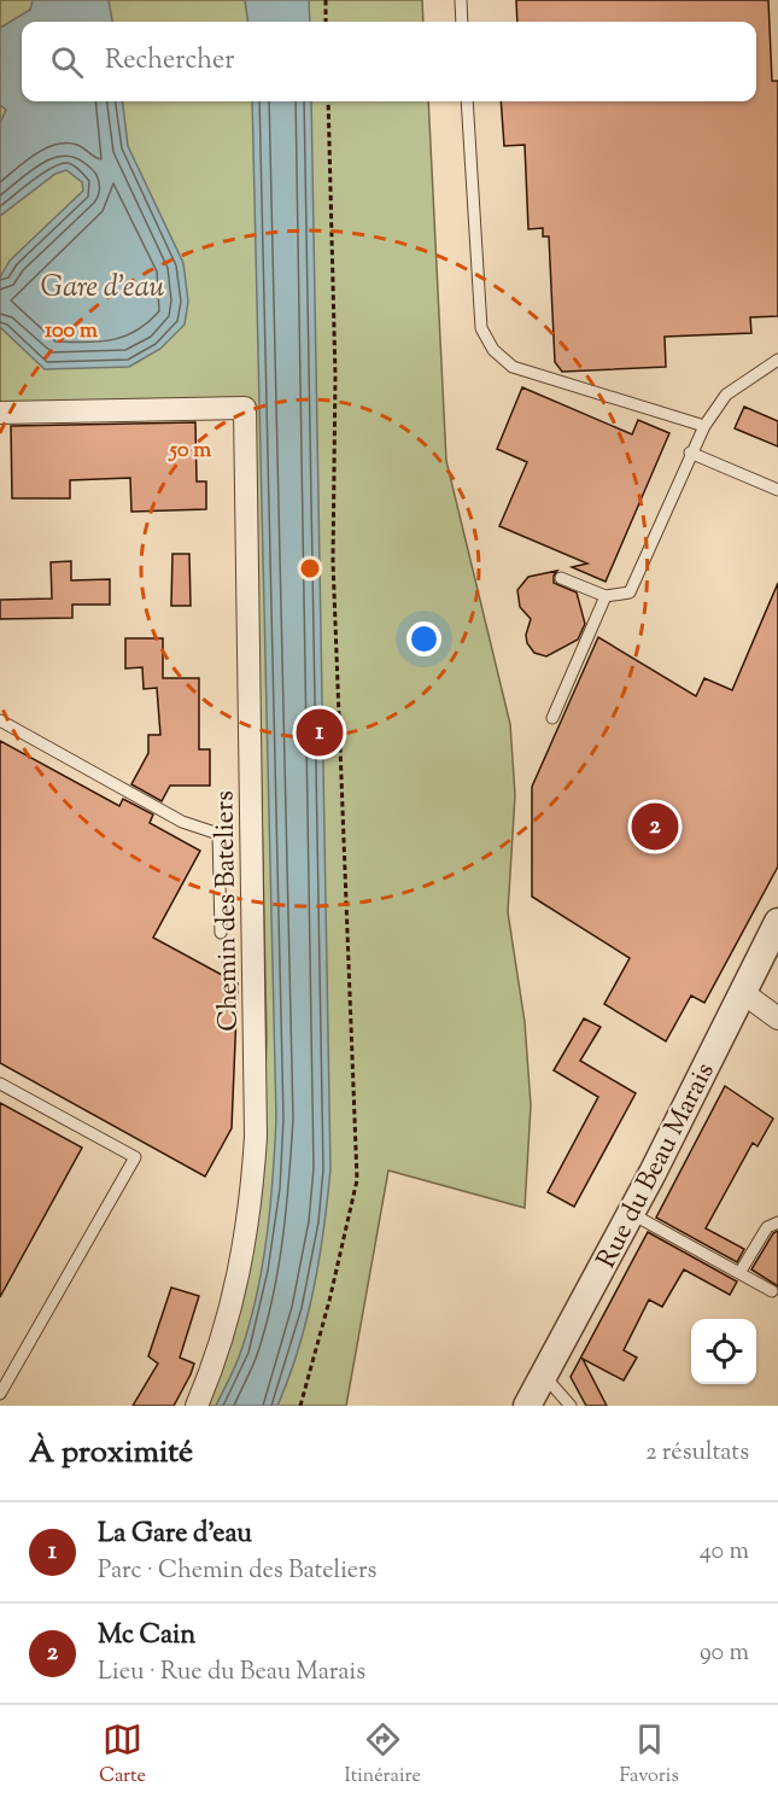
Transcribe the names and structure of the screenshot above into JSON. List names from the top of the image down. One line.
{"streets":{"street":["Chemin des Bateliers","Rue du Beau Marais"]},"water":["Gare d'eau"],"page":{"search":"Rechercher","pins":["1","2"],"heading":["À proximité","2 résultats"],"list":[{"mark":"1","name":"La Gare d'eau","note":"Parc · Chemin des Bateliers","value":"40 m"},{"mark":"2","name":"Mc Cain","note":"Lieu · Rue du Beau Marais","value":"90 m"}],"nav":["Carte","Itinéraire","Favoris"]},"rings":["100 m","50 m"]}
